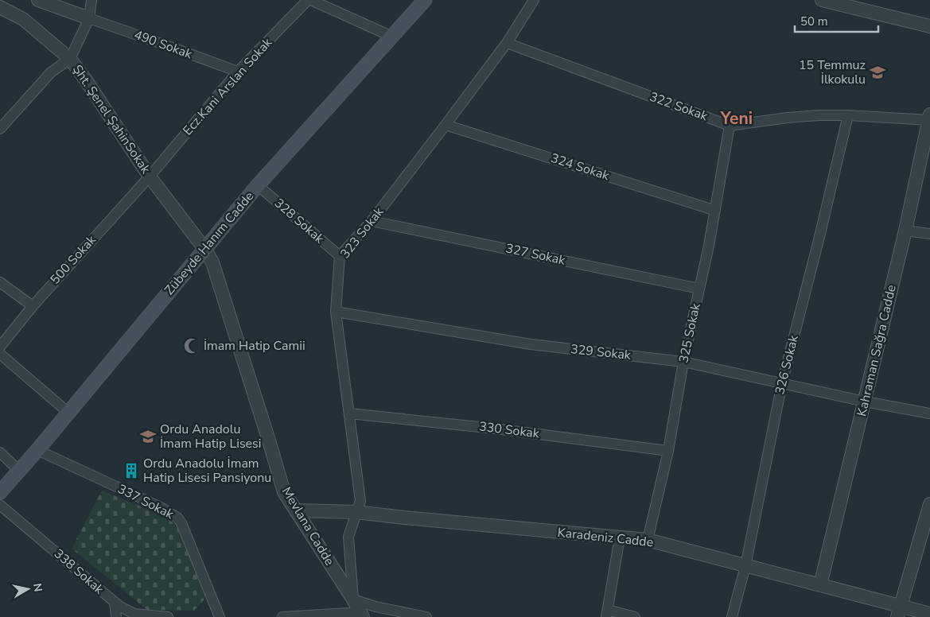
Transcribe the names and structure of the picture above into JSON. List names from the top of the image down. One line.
{"streets":{"main road":["Zübeyde Hanım Cadde"],"street":["490 Sokak","Ecz.Kani Arslan Sokak","322 Sokak","Şht. Şenel ŞahinSokak","324 Sokak","328 Sokak","323 Sokak","327 Sokak","500 Sokak","325 Sokak","Kahraman Sağra Cadde","329 Sokak","326 Sokak","330 Sokak","337 Sokak","Mevlana Cadde","Karadeniz Cadde","338 Sokak"]},"crossings":[["490 Sokak","Ecz.Kani Arslan Sokak"],["Ecz.Kani Arslan Sokak","Şht. Şenel ŞahinSokak"],["Ecz.Kani Arslan Sokak","500 Sokak"],["322 Sokak","323 Sokak"],["322 Sokak","325 Sokak"],["322 Sokak","Kahraman Sağra Cadde"],["322 Sokak","326 Sokak"],["Şht. Şenel ŞahinSokak","Zübeyde Hanım Cadde"],["Şht. Şenel ŞahinSokak","500 Sokak"],["Şht. Şenel ŞahinSokak","Mevlana Cadde"],["324 Sokak","323 Sokak"],["324 Sokak","325 Sokak"],["328 Sokak","323 Sokak"],["328 Sokak","Zübeyde Hanım Cadde"],["323 Sokak","327 Sokak"],["323 Sokak","329 Sokak"],["323 Sokak","330 Sokak"],["323 Sokak","Mevlana Cadde"],["323 Sokak","Karadeniz Cadde"],["Zübeyde Hanım Cadde","337 Sokak"],["Zübeyde Hanım Cadde","Mevlana Cadde"],["327 Sokak","325 Sokak"],["325 Sokak","329 Sokak"],["325 Sokak","330 Sokak"],["325 Sokak","Karadeniz Cadde"],["Kahraman Sağra Cadde","329 Sokak"],["Kahraman Sağra Cadde","Karadeniz Cadde"],["329 Sokak","326 Sokak"],["326 Sokak","Karadeniz Cadde"],["Mevlana Cadde","Karadeniz Cadde"]],"districts":["Yeni"],"places":{"school or university":["15 Temmuz İlkokulu","Ordu Anadolu İmam Hatip Lisesi"],"mosque":["İmam Hatip Camii"],"building":["Ordu Anadolu İmam Hatip Lisesi Pansiyonu"]},"scale_bar":"50 m","north":"right"}
